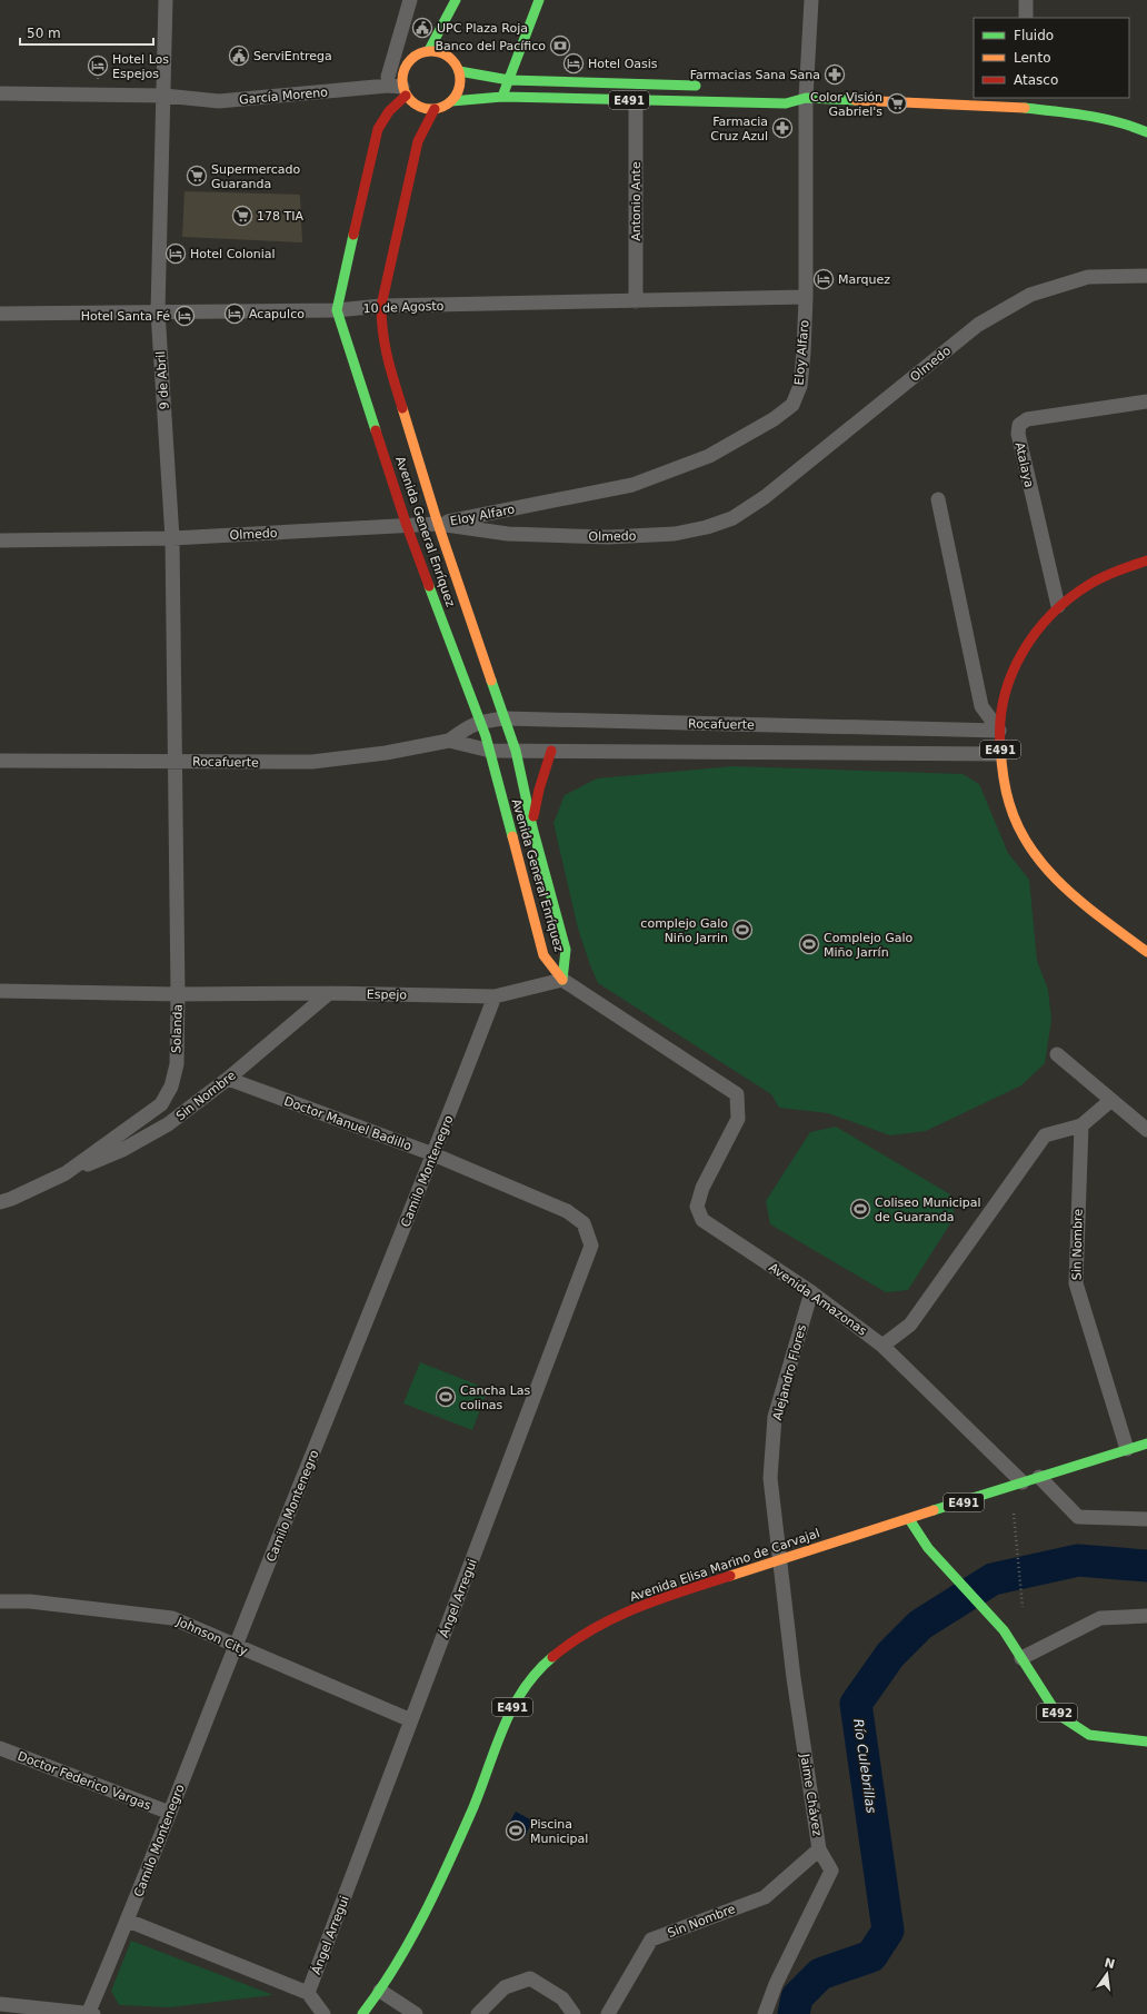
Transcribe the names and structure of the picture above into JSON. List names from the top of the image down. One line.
{"streets":{"main road":["E491","Avenida General Enríquez","Avenida Elisa Marino de Carvajal","E492"],"street":["García Moreno","Antonio Ante","10 de Agosto","Eloy Alfaro","Olmedo","9 de Abril","Atalaya","Rocafuerte","Espejo","Solanda","Sin Nombre","Doctor Manuel Badillo","Camilo Montenegro","Avenida Amazonas","Alejandro Flores","Ángel Arregui","Johnson City","Doctor Federico Vargas","Jaime Chávez"]},"crossings":[["García Moreno","E491"],["García Moreno","9 de Abril"],["García Moreno","Avenida General Enríquez"],["E491","Antonio Ante"],["E491","Eloy Alfaro"],["E491","Atalaya"],["E491","Avenida General Enríquez"],["E491","Rocafuerte"],["E491","Avenida Elisa Marino de Carvajal"],["Antonio Ante","10 de Agosto"],["10 de Agosto","Eloy Alfaro"],["10 de Agosto","9 de Abril"],["10 de Agosto","Avenida General Enríquez"],["Eloy Alfaro","Olmedo"],["Eloy Alfaro","Avenida General Enríquez"],["Olmedo","9 de Abril"],["Olmedo","Avenida General Enríquez"],["9 de Abril","Rocafuerte"],["9 de Abril","Solanda"],["Avenida General Enríquez","Rocafuerte"],["Avenida General Enríquez","Espejo"],["Avenida General Enríquez","Avenida Amazonas"],["Rocafuerte","Solanda"],["Espejo","Solanda"],["Espejo","Sin Nombre"],["Espejo","Camilo Montenegro"],["Espejo","Avenida Amazonas"],["Solanda","Sin Nombre"],["Sin Nombre","Doctor Manuel Badillo"],["Sin Nombre","Avenida Elisa Marino de Carvajal"],["Sin Nombre","Jaime Chávez"],["Doctor Manuel Badillo","Camilo Montenegro"],["Doctor Manuel Badillo","Ángel Arregui"],["Camilo Montenegro","Johnson City"],["Camilo Montenegro","Doctor Federico Vargas"],["Avenida Amazonas","Alejandro Flores"],["Avenida Amazonas","Avenida Elisa Marino de Carvajal"],["Alejandro Flores","Avenida Elisa Marino de Carvajal"],["Alejandro Flores","Jaime Chávez"],["Avenida Elisa Marino de Carvajal","E492"],["Avenida Elisa Marino de Carvajal","Jaime Chávez"],["Ángel Arregui","Johnson City"]],"water":["Río Culebrillas"],"places":{"public building":["UPC Plaza Roja","ServiEntrega"],"bank":["Banco del Pacífico"],"hotel":["Hotel Oasis","Hotel Los Espejos","Hotel Colonial","Marquez","Acapulco","Hotel Santa Fé"],"pharmacy":["Farmacias Sana Sana","Farmacia Cruz Azul"],"supermarket":["Color Visión Gabriel's","Supermercado Guaranda","178 TIA"],"sports":["complejo Galo Niño Jarrin","Complejo Galo Miño Jarrín","Coliseo Municipal de Guaranda","Cancha Las colinas","Piscina Municipal"]},"legend":["Fluido","Lento","Atasco"],"scale_bar":"50 m","north":"top"}
